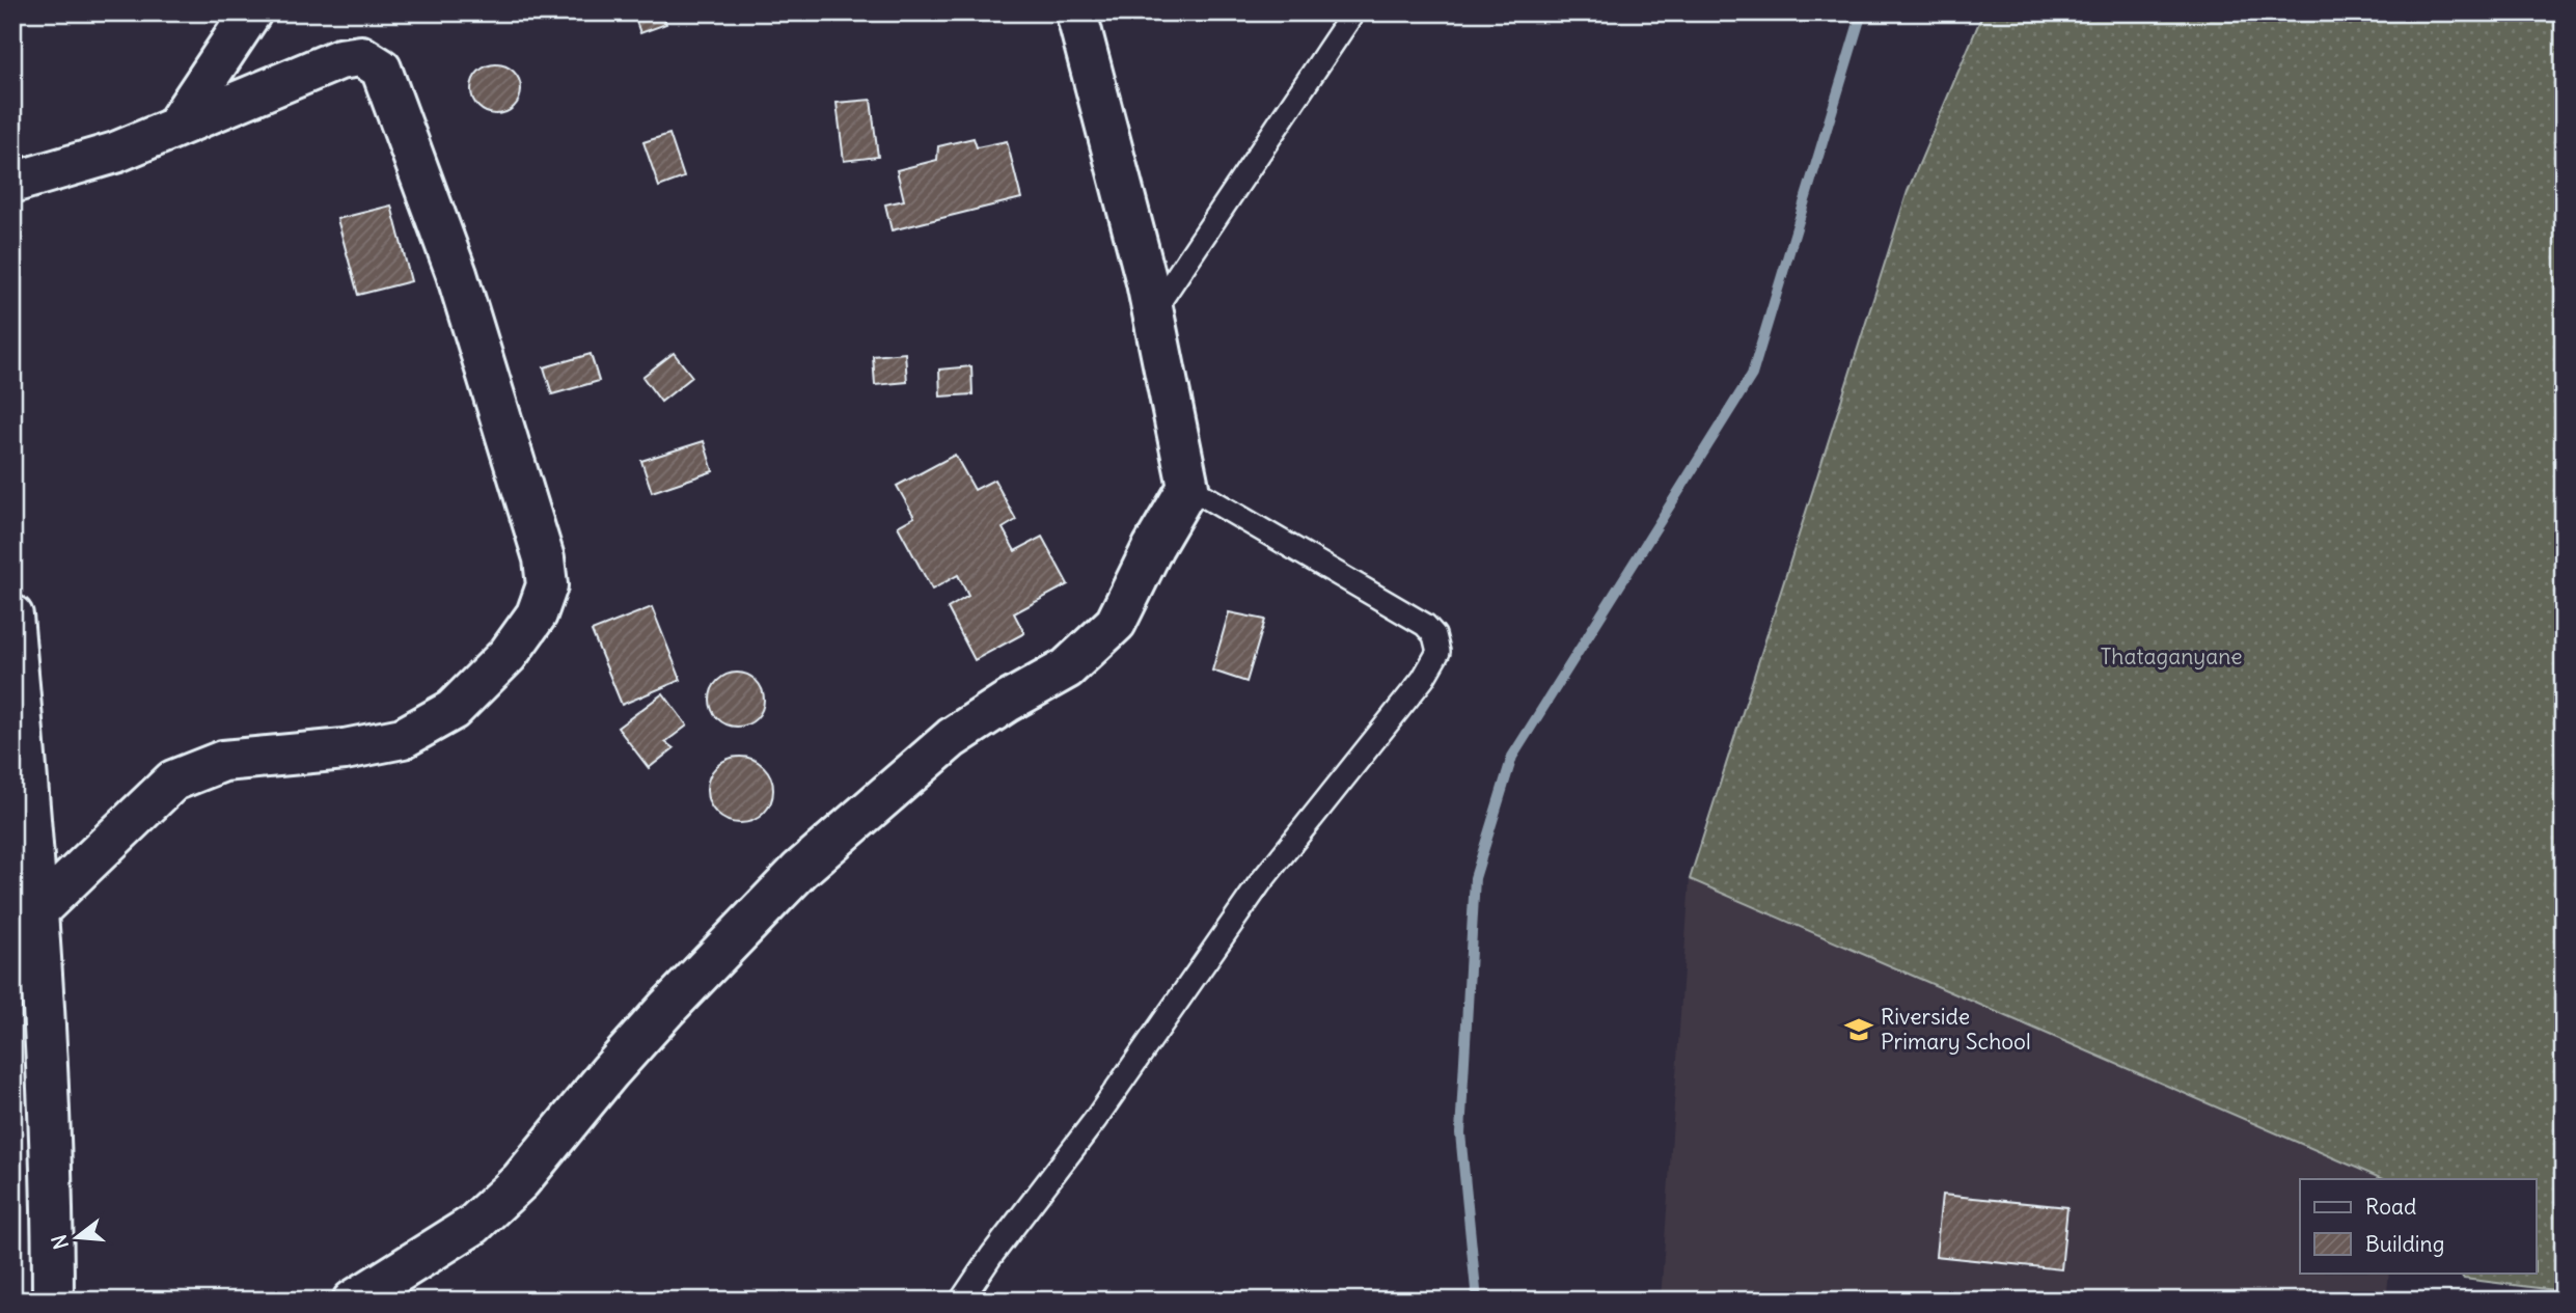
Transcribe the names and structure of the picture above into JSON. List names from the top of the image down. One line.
{"parks":["Thataganyane"],"places":{"school or university":["Riverside Primary School"]},"legend":["Road","Building"],"north":"left"}
